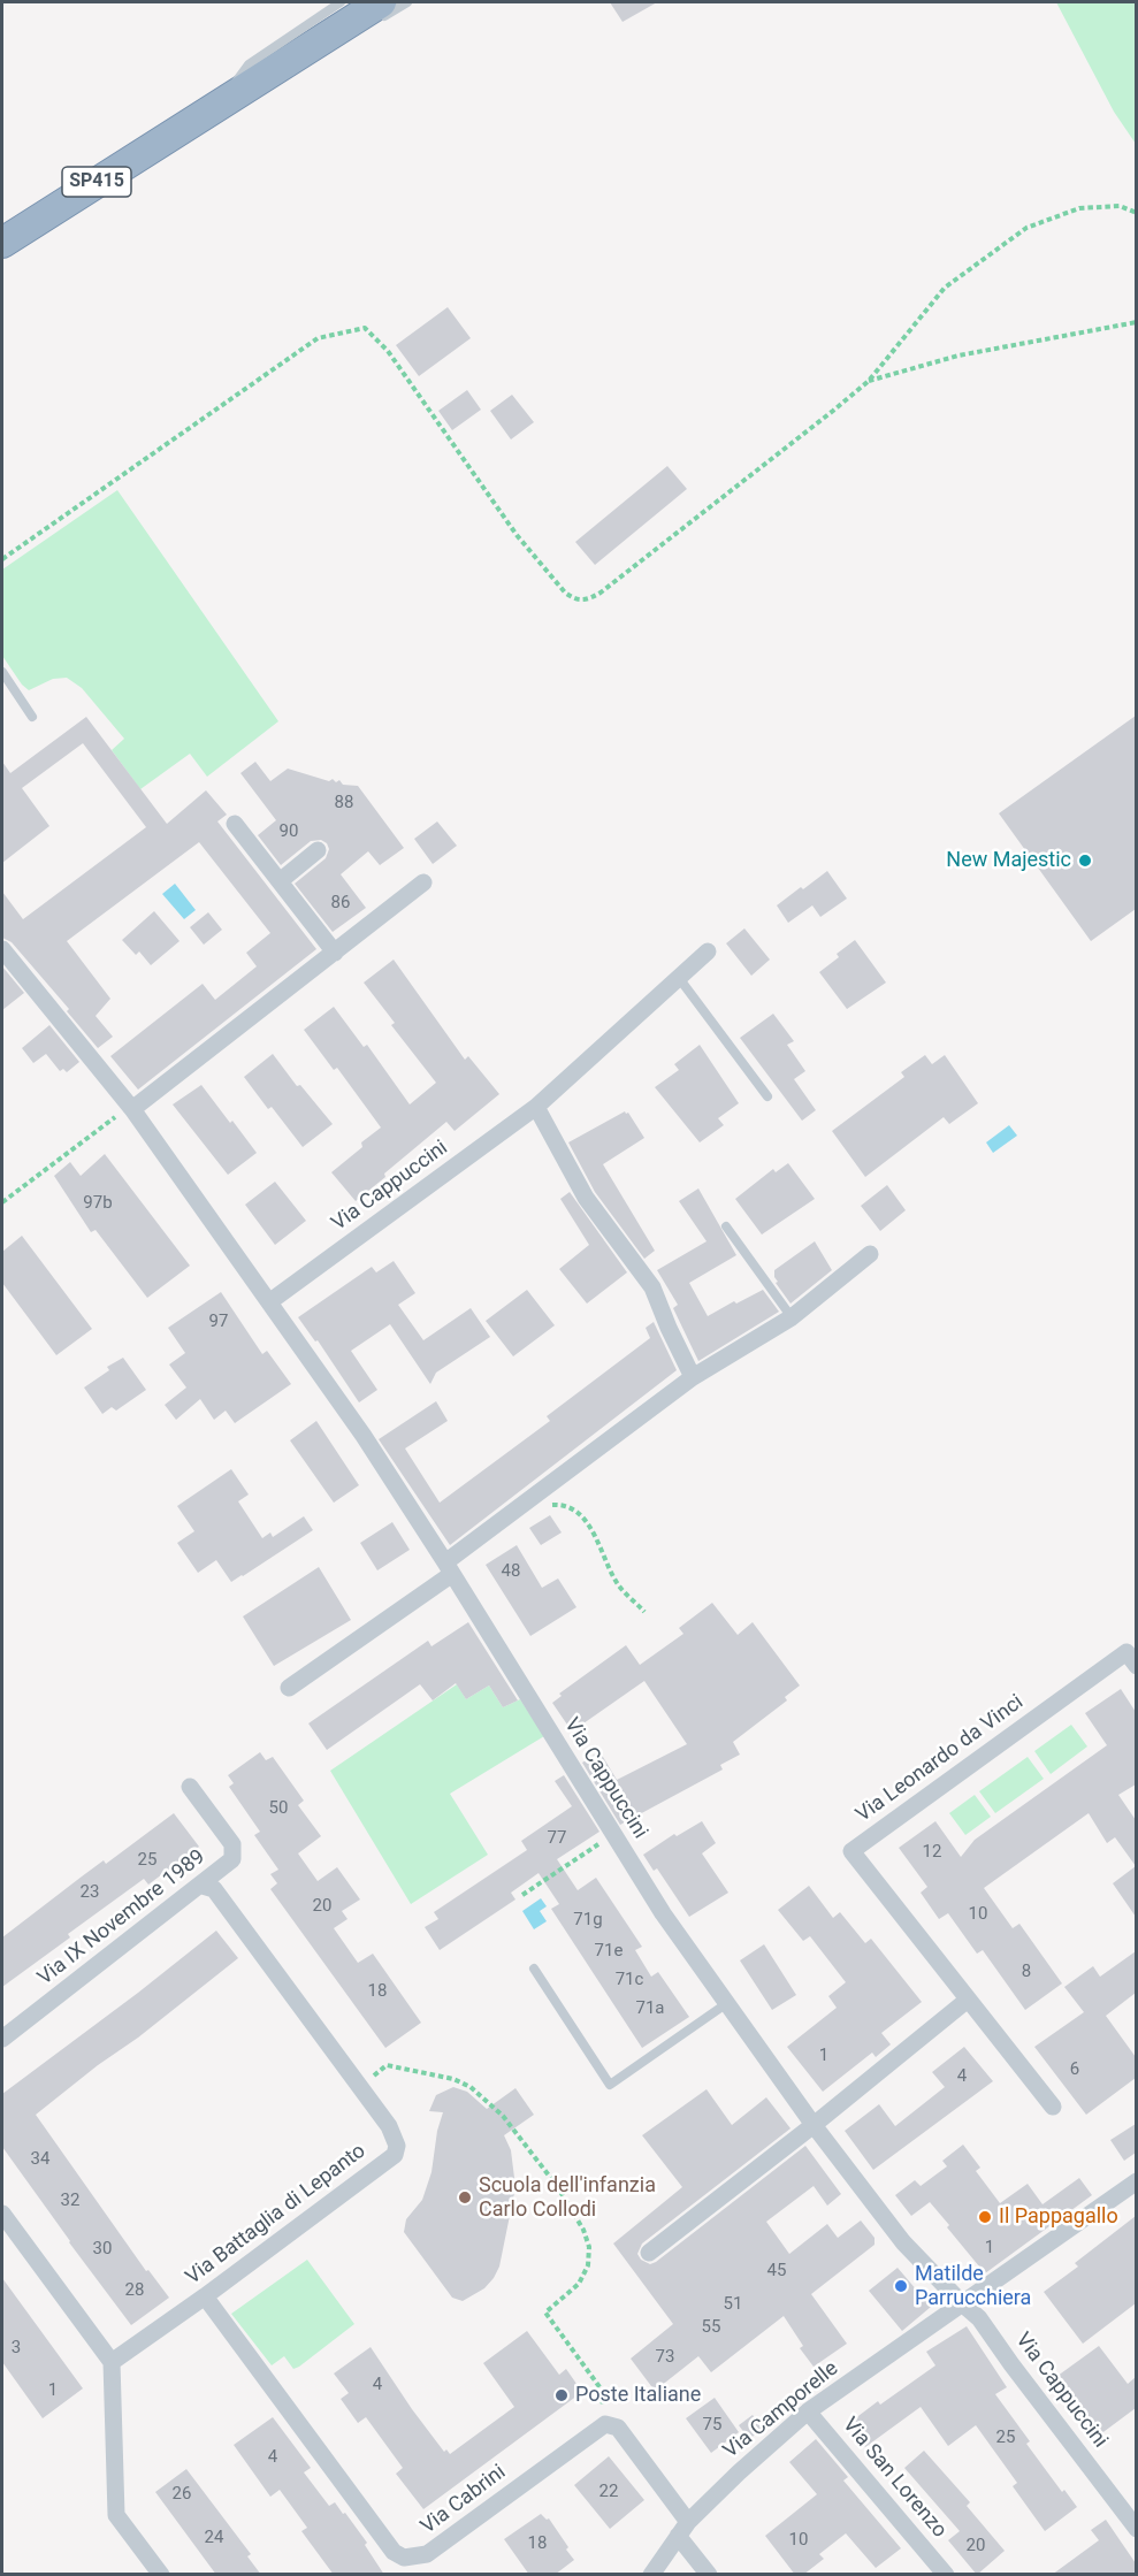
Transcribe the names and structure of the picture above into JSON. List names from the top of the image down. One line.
{"streets":{"highway":["SP415"],"street":["Via Cappuccini","Via Leonardo da Vinci","Via IX Novembre 1989","Via Battaglia di Lepanto","Via Camporelle","Via San Lorenzo","Via Cabrini"]},"crossings":[["Via Cappuccini","Via Camporelle"],["Via IX Novembre 1989","Via Battaglia di Lepanto"],["Via Battaglia di Lepanto","Via Cabrini"],["Via Camporelle","Via San Lorenzo"]],"places":["New Majestic","Scuola dell'infanzia Carlo Collodi","Il Pappagallo","Matilde Parrucchiera","Poste Italiane"],"house_numbers":["88","90","86","97b","97","48","50","77","12","25","23","20","10","71g","71e","8","71c","18","71a","1","6","4","34","32","1","30","45","28","51","55","3","73","4","1","75","25","4","22","26","24","10","18","20"]}
